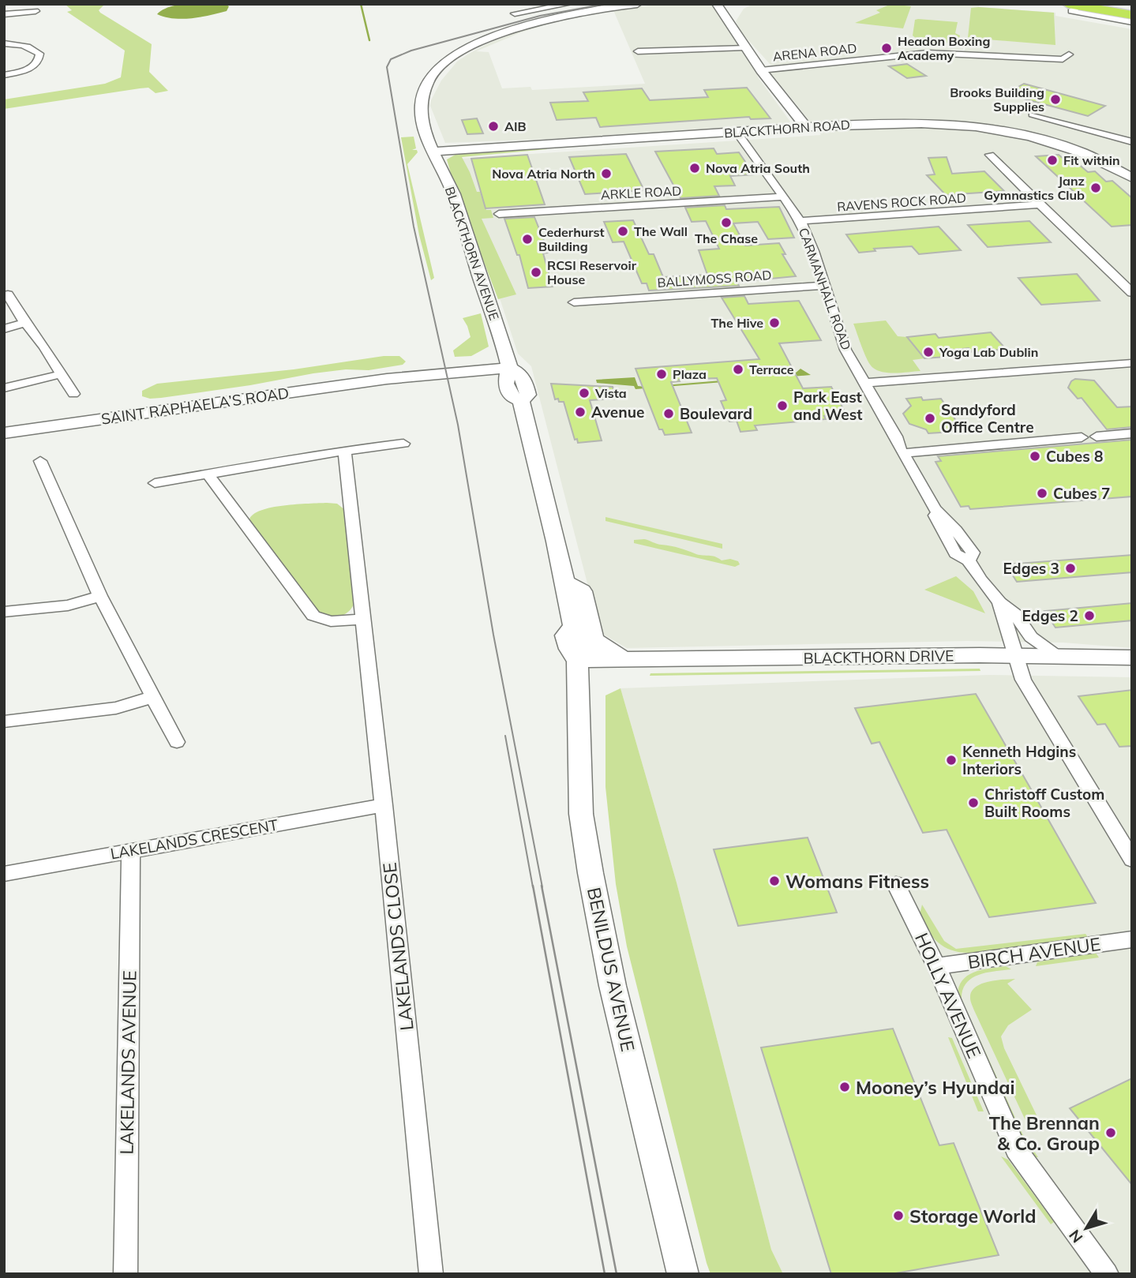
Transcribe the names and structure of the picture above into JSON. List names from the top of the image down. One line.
{"streets":{"street":["ARENA ROAD","BLACKTHORN ROAD","ARKLE ROAD","RAVENS ROCK ROAD","BLACKTHORN AVENUE","BALLYMOSS ROAD","CARMANHALL ROAD","SAINT RAPHAELA’S ROAD","BLACKTHORN DRIVE","LAKELANDS CRESCENT","LAKELANDS CLOSE","BIRCH AVENUE","BENILDUS AVENUE","HOLLY AVENUE","LAKELANDS AVENUE"]},"crossings":[["BLACKTHORN ROAD","BLACKTHORN AVENUE"],["BLACKTHORN ROAD","CARMANHALL ROAD"],["ARKLE ROAD","CARMANHALL ROAD"],["RAVENS ROCK ROAD","CARMANHALL ROAD"],["BLACKTHORN AVENUE","SAINT RAPHAELA’S ROAD"],["BALLYMOSS ROAD","CARMANHALL ROAD"],["CARMANHALL ROAD","BLACKTHORN DRIVE"],["BLACKTHORN DRIVE","BENILDUS AVENUE"],["LAKELANDS CRESCENT","LAKELANDS CLOSE"],["LAKELANDS CRESCENT","LAKELANDS AVENUE"],["BIRCH AVENUE","HOLLY AVENUE"]],"places":["Headon Boxing Academy","Brooks Building Supplies","AIB","Fit within","Nova Atria South","Nova Atria North","Janz Gymnastics Club","The Chase","The Wall","Cederhurst Building","RCSI Reservoir House","The Hive","Yoga Lab Dublin","Terrace","Plaza","Vista","Park East and West","Avenue","Boulevard","Sandyford Office Centre","Cubes 8","Cubes 7","Edges 3","Edges 2","Kenneth Hdgins Interiors","Christoff Custom Built Rooms","Womans Fitness","Mooney’s Hyundai","The Brennan & Co. Group","Storage World"],"north":"bottom left"}
